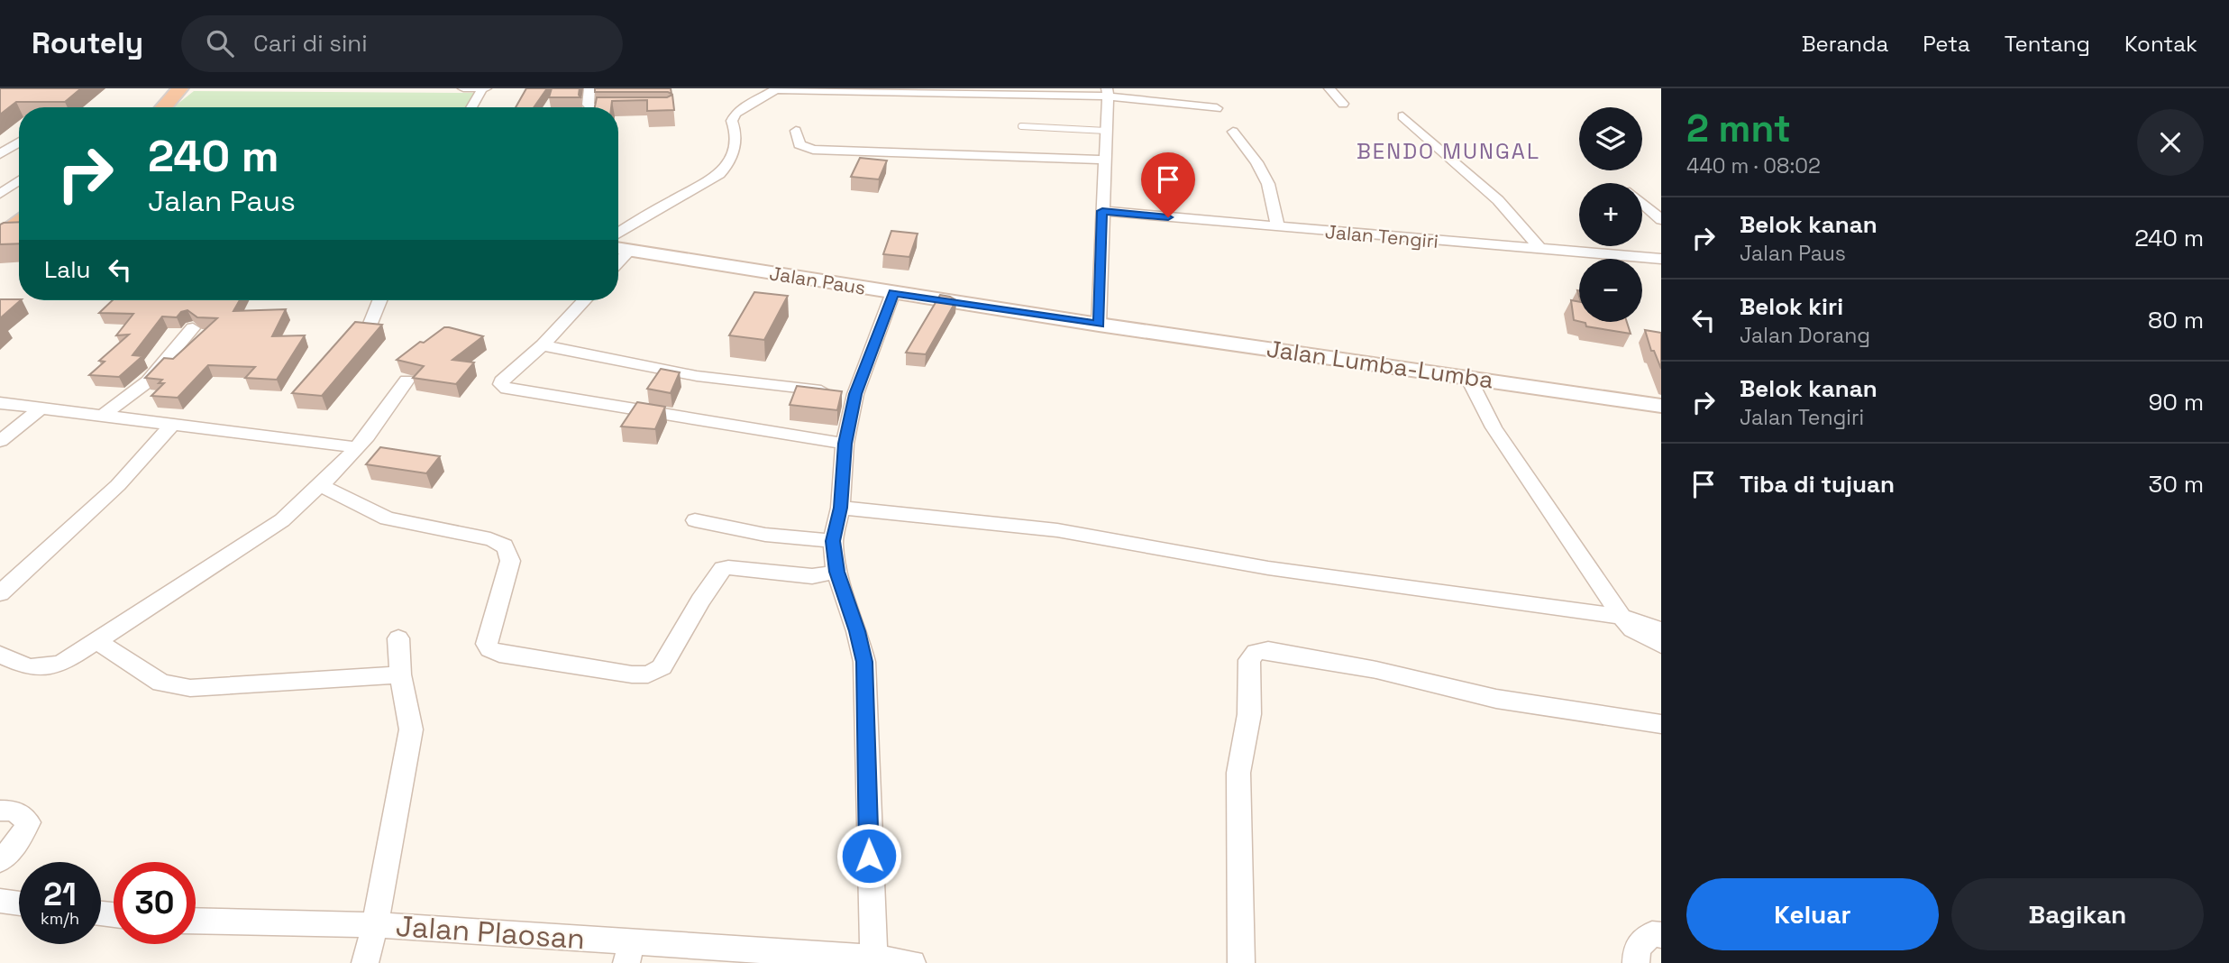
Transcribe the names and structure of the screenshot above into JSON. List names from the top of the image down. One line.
{"streets":{"main road":["Jalan Paus","Jalan Lumba-Lumba"],"street":["Jalan Tengiri","Jalan Plaosan"]},"crossings":[["Jalan Paus","Jalan Lumba-Lumba"]],"districts":["BENDO MUNGAL"],"page":{"header":"Routely","search":"Cari di sini","nav":["Beranda","Peta","Tentang","Kontak"],"heading":["2 mnt","440 m · 08:02"],"map_buttons":["+","−"],"turn":["240 m","Jalan Paus"],"list":[{"name":"Belok kanan","note":"Jalan Paus","value":"240 m"},{"name":"Belok kiri","note":"Jalan Dorang","value":"80 m"},{"name":"Belok kanan","note":"Jalan Tengiri","value":"90 m"},{"name":"Tiba di tujuan","value":"30 m"}],"then":"Lalu","speed":"21 km/h","limit":"30","buttons":["Keluar","Bagikan"]}}
